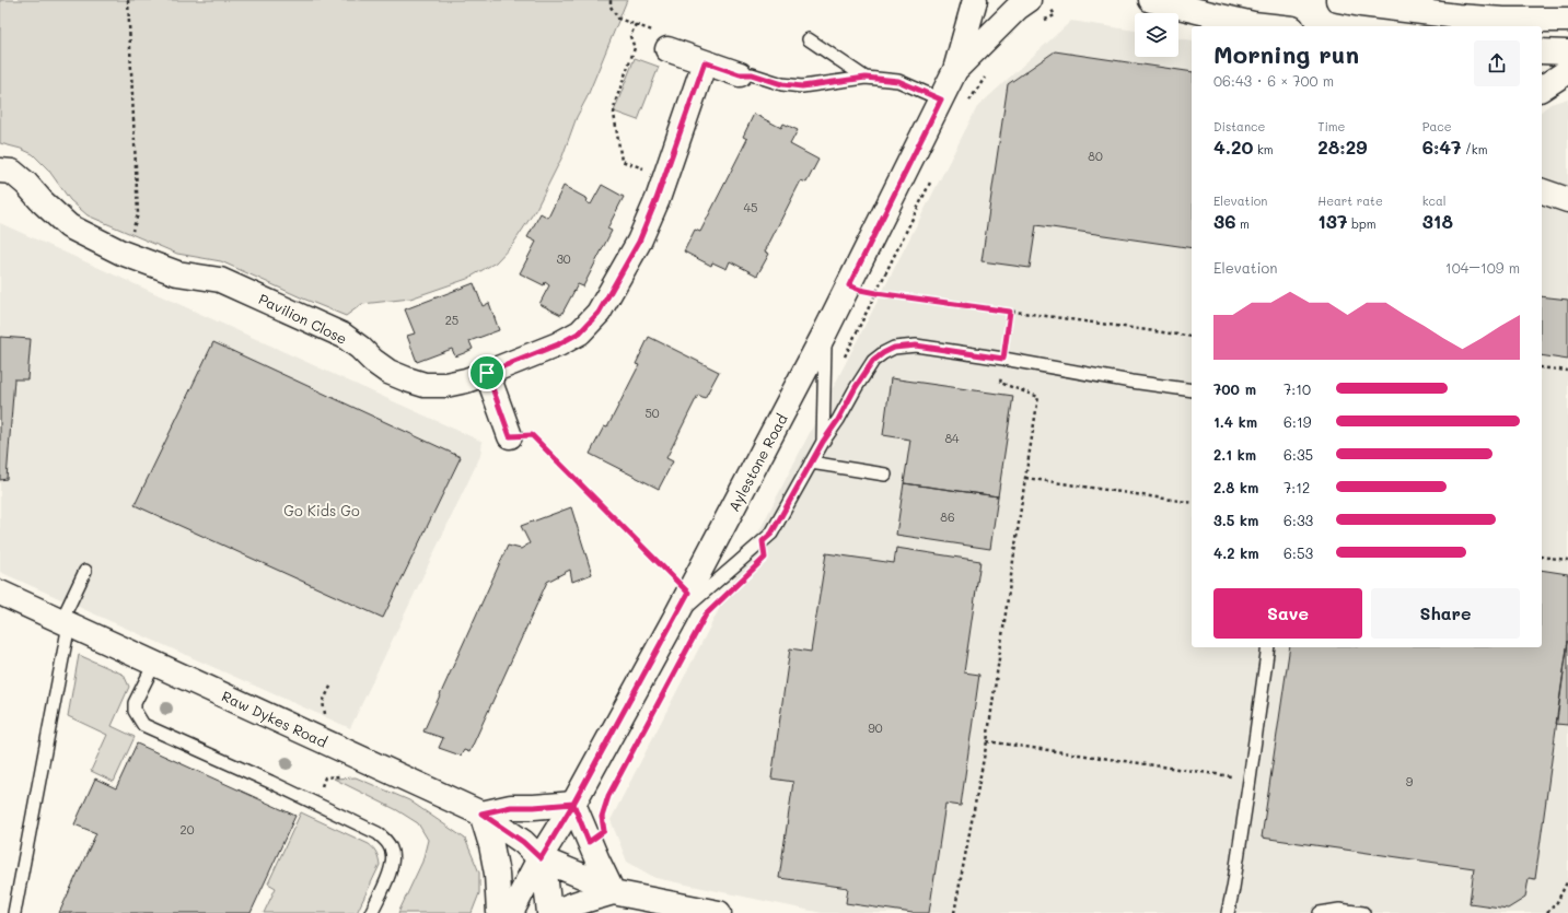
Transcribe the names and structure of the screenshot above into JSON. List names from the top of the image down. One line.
{"streets":{"main road":["Pavilion Close","Aylestone Road","Raw Dykes Road"]},"crossings":[["Aylestone Road","Raw Dykes Road"]],"parks":["Go Kids Go"],"house_numbers":["80","45","30","25","50","84","86","90","9","20"],"page":{"heading":["Morning run","06:43 · 6 × 700 m"],"stats":[["Distance","4.20 km"],["Time","28:29"],["Pace","6:47 /km"],["Elevation","36 m"],["Heart rate","137 bpm"],["kcal","318"]],"chart":["Elevation","104–109 m"],"list":[{"name":"700 m","note":"7:10"},{"name":"1.4 km","note":"6:19"},{"name":"2.1 km","note":"6:35"},{"name":"2.8 km","note":"7:12"},{"name":"3.5 km","note":"6:33"},{"name":"4.2 km","note":"6:53"}],"buttons":["Save","Share"]}}
